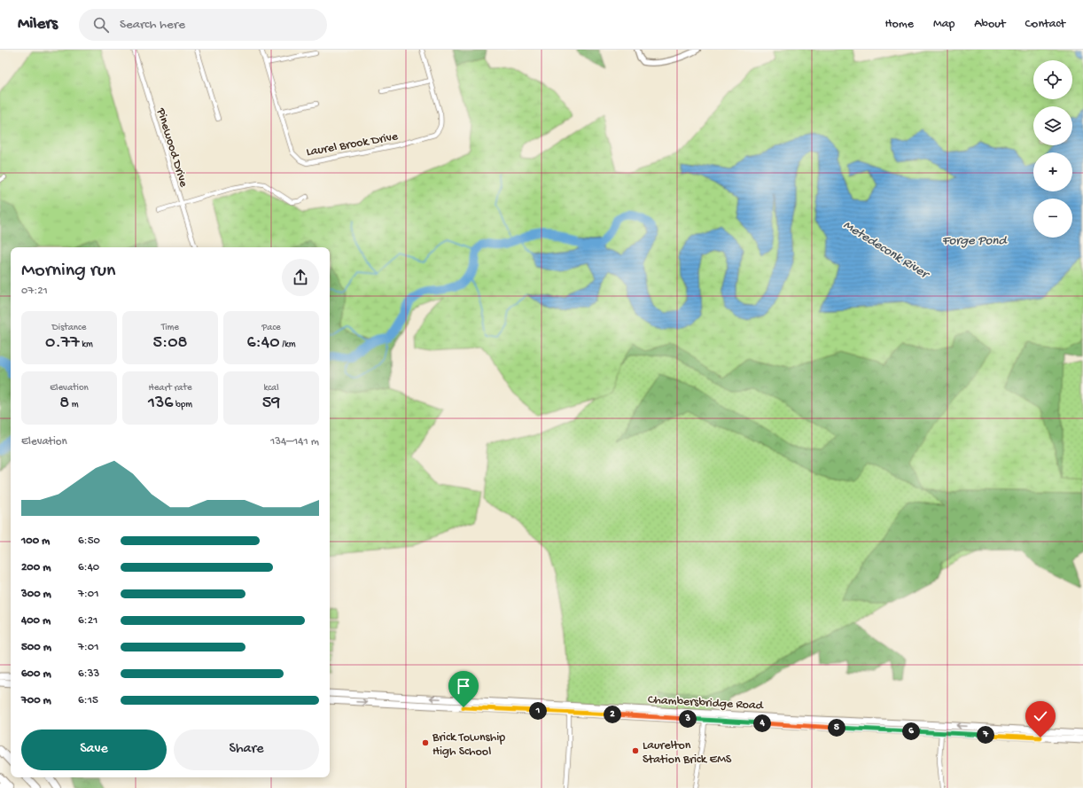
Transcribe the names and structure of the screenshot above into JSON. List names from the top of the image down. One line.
{"streets":{"main road":["Chambersbridge Road"],"street":["Laurel Brook Drive","Pinewood Drive"]},"water":["Forge Pond","Metedeconk River"],"places":["Brick Township High School","Laurelton Station Brick EMS"],"page":{"header":"Milers","search":"Search here","nav":["Home","Map","About","Contact"],"map_buttons":["+","−"],"heading":["Morning run","07:21"],"stats":[["Distance","0.77 km"],["Time","5:08"],["Pace","6:40 /km"],["Elevation","8 m"],["Heart rate","136 bpm"],["kcal","59"]],"chart":["Elevation","134–141 m"],"list":[{"name":"100 m","note":"6:50"},{"name":"200 m","note":"6:40"},{"name":"300 m","note":"7:01"},{"name":"400 m","note":"6:21"},{"name":"500 m","note":"7:01"},{"name":"600 m","note":"6:33"},{"name":"700 m","note":"6:15"}],"pins":["1","2","3","4","5","6","7"],"buttons":["Save","Share"]}}
